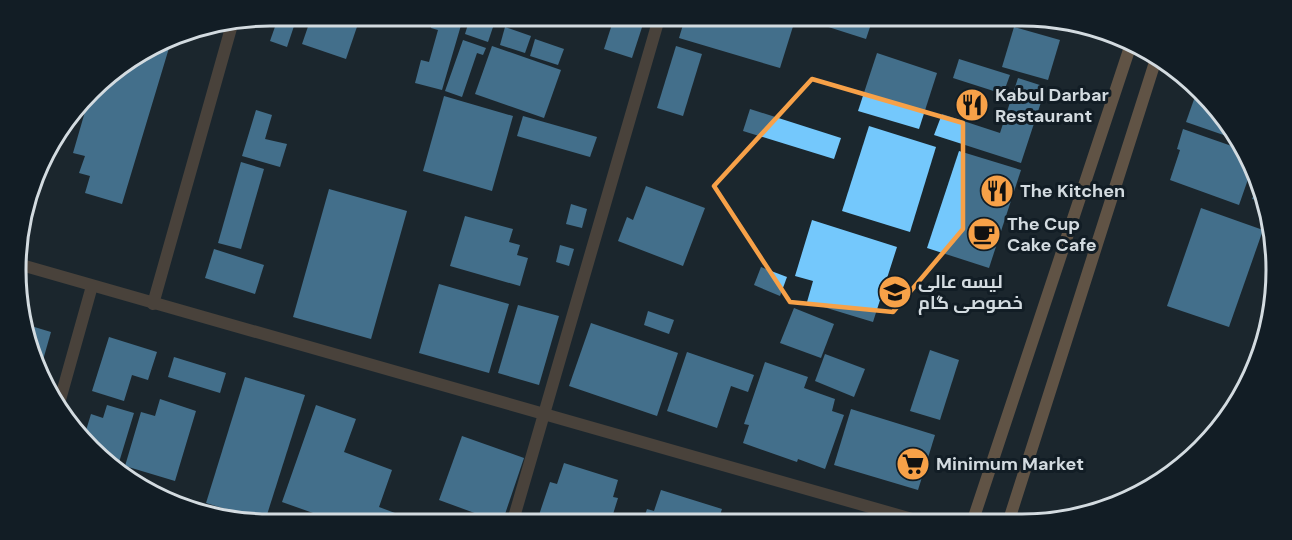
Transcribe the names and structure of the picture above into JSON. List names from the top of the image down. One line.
{"places":{"restaurant":["Kabul Darbar Restaurant","The Kitchen"],"cafe":["The Cup Cake Cafe"],"school or university":["لیسه عالی خصوصی گام"],"supermarket":["Minimum Market"]}}
